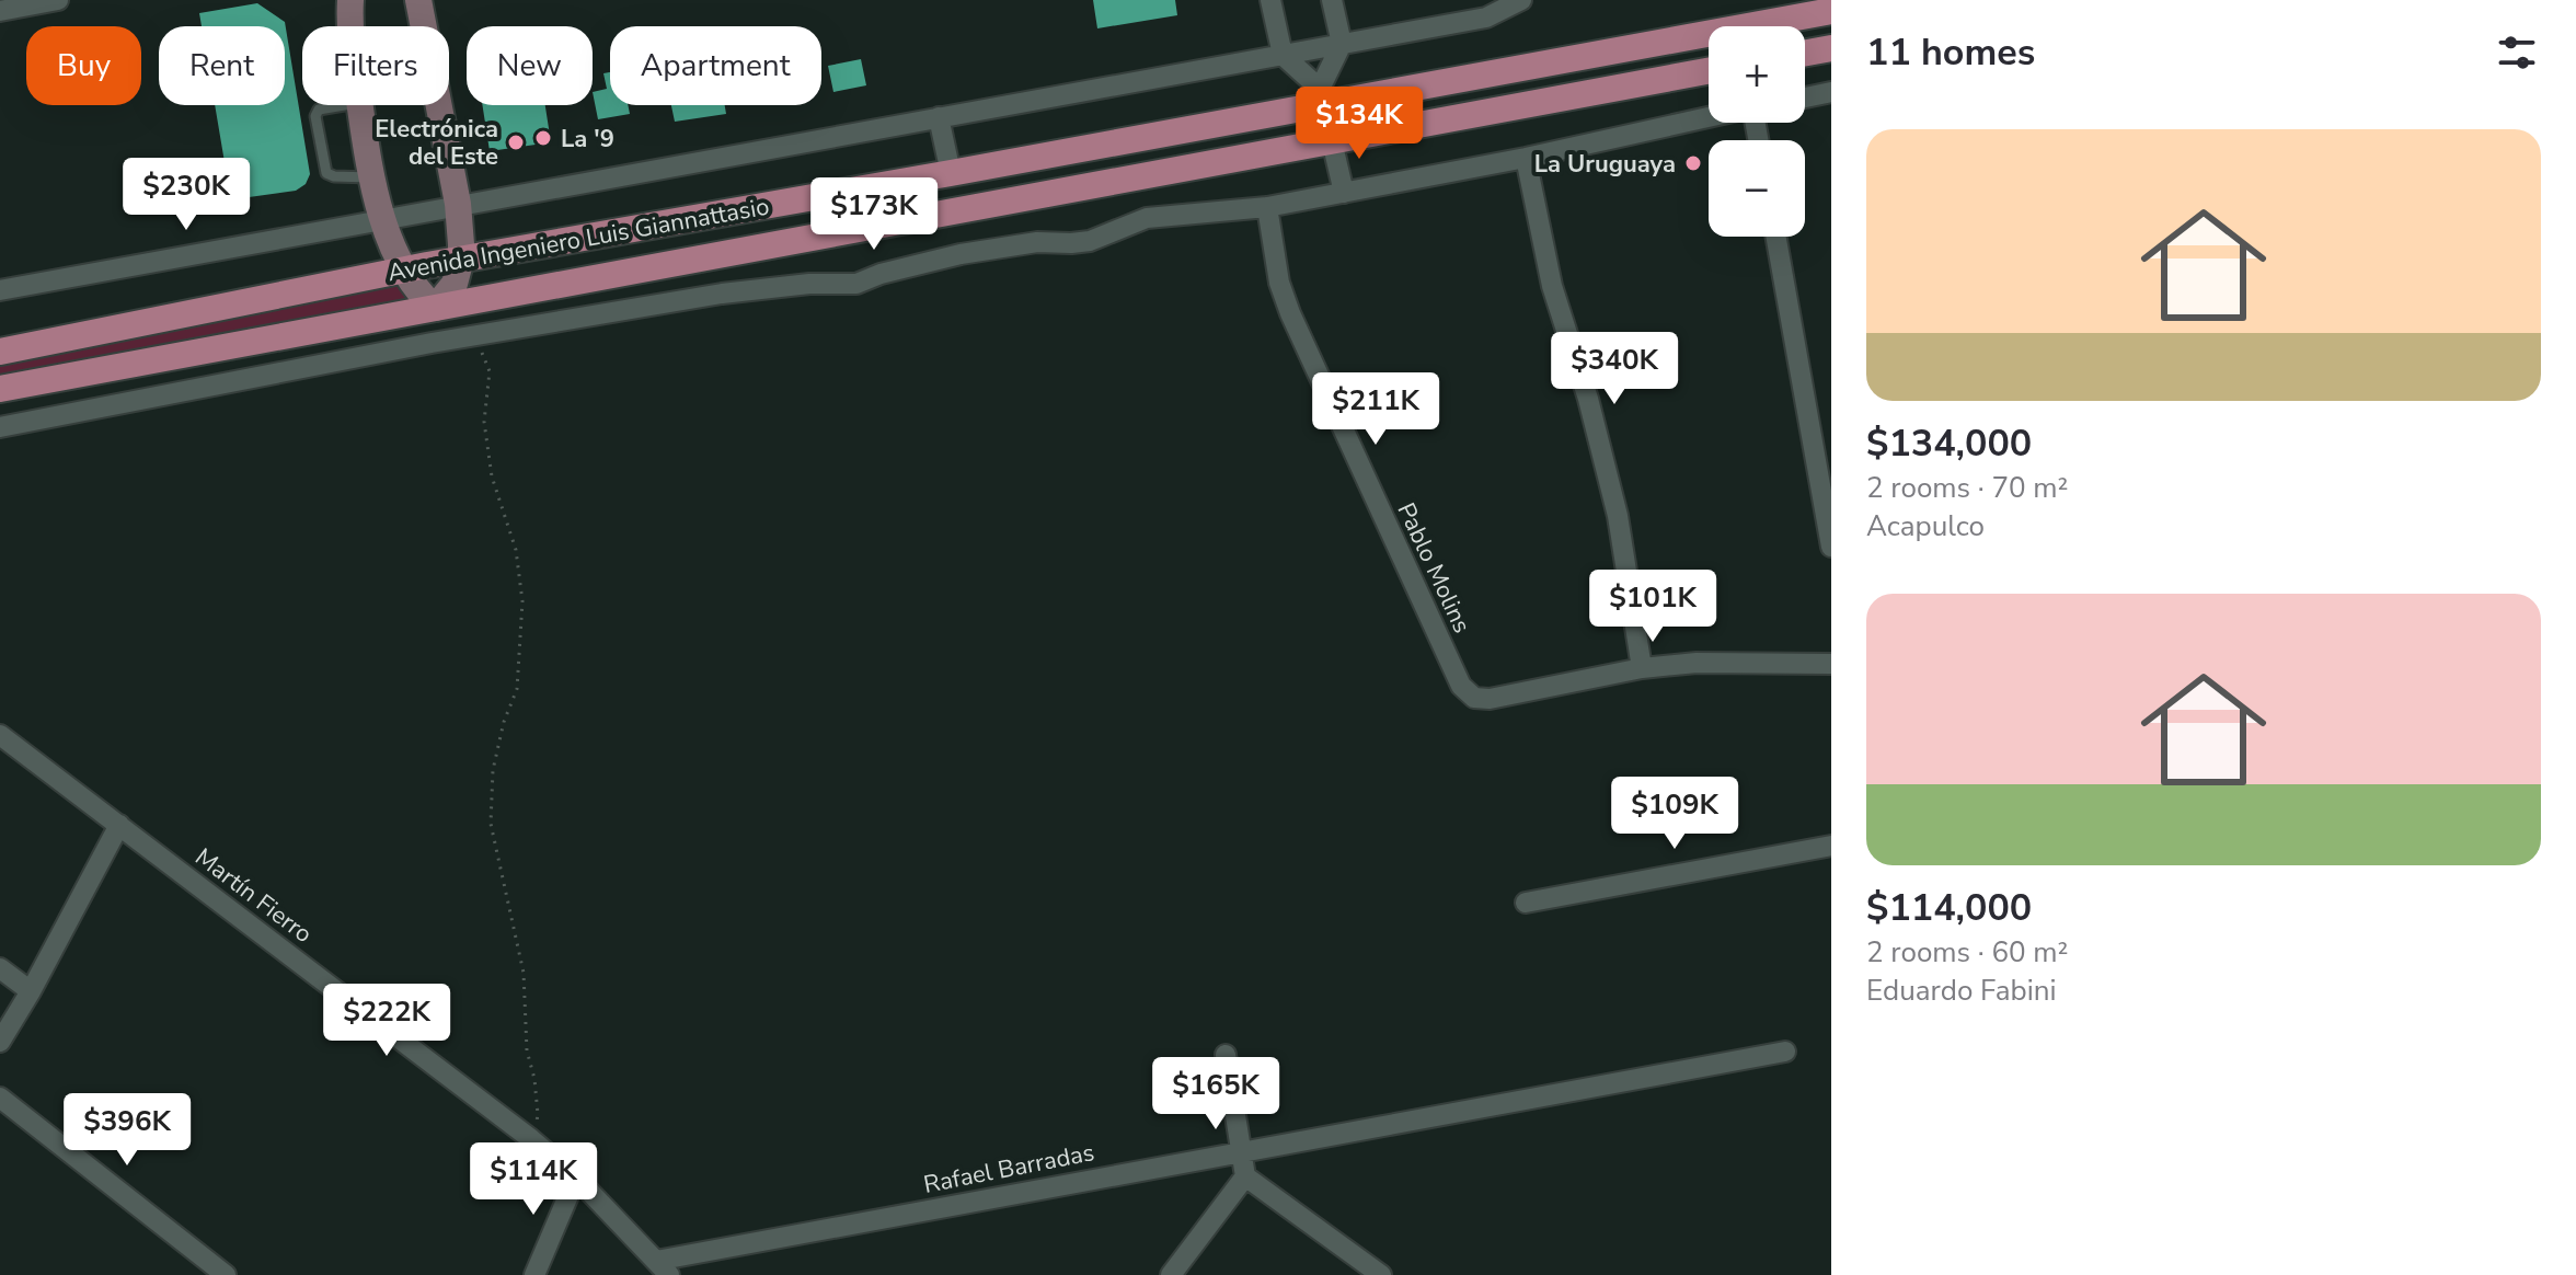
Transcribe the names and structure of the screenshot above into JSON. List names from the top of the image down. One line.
{"streets":{"main road":["Avenida Ingeniero Luis Giannattasio"],"street":["Pablo Molins","Martín Fierro","Rafael Barradas"]},"crossings":[["Martín Fierro","Rafael Barradas"]],"places":["La '9","Electrónica del Este","La Uruguaya"],"page":{"heading":"11 homes","map_buttons":["+","−"],"chip":["Buy","Rent","Filters","New","Apartment"],"price":["$134K","$230K","$173K","$340K","$211K","$101K","$109K","$222K","$165K","$396K","$114K"],"list":[{"name":"$134,000","note":"2 rooms · 70 m² · Acapulco"},{"name":"$114,000","note":"2 rooms · 60 m² · Eduardo Fabini"}]}}
